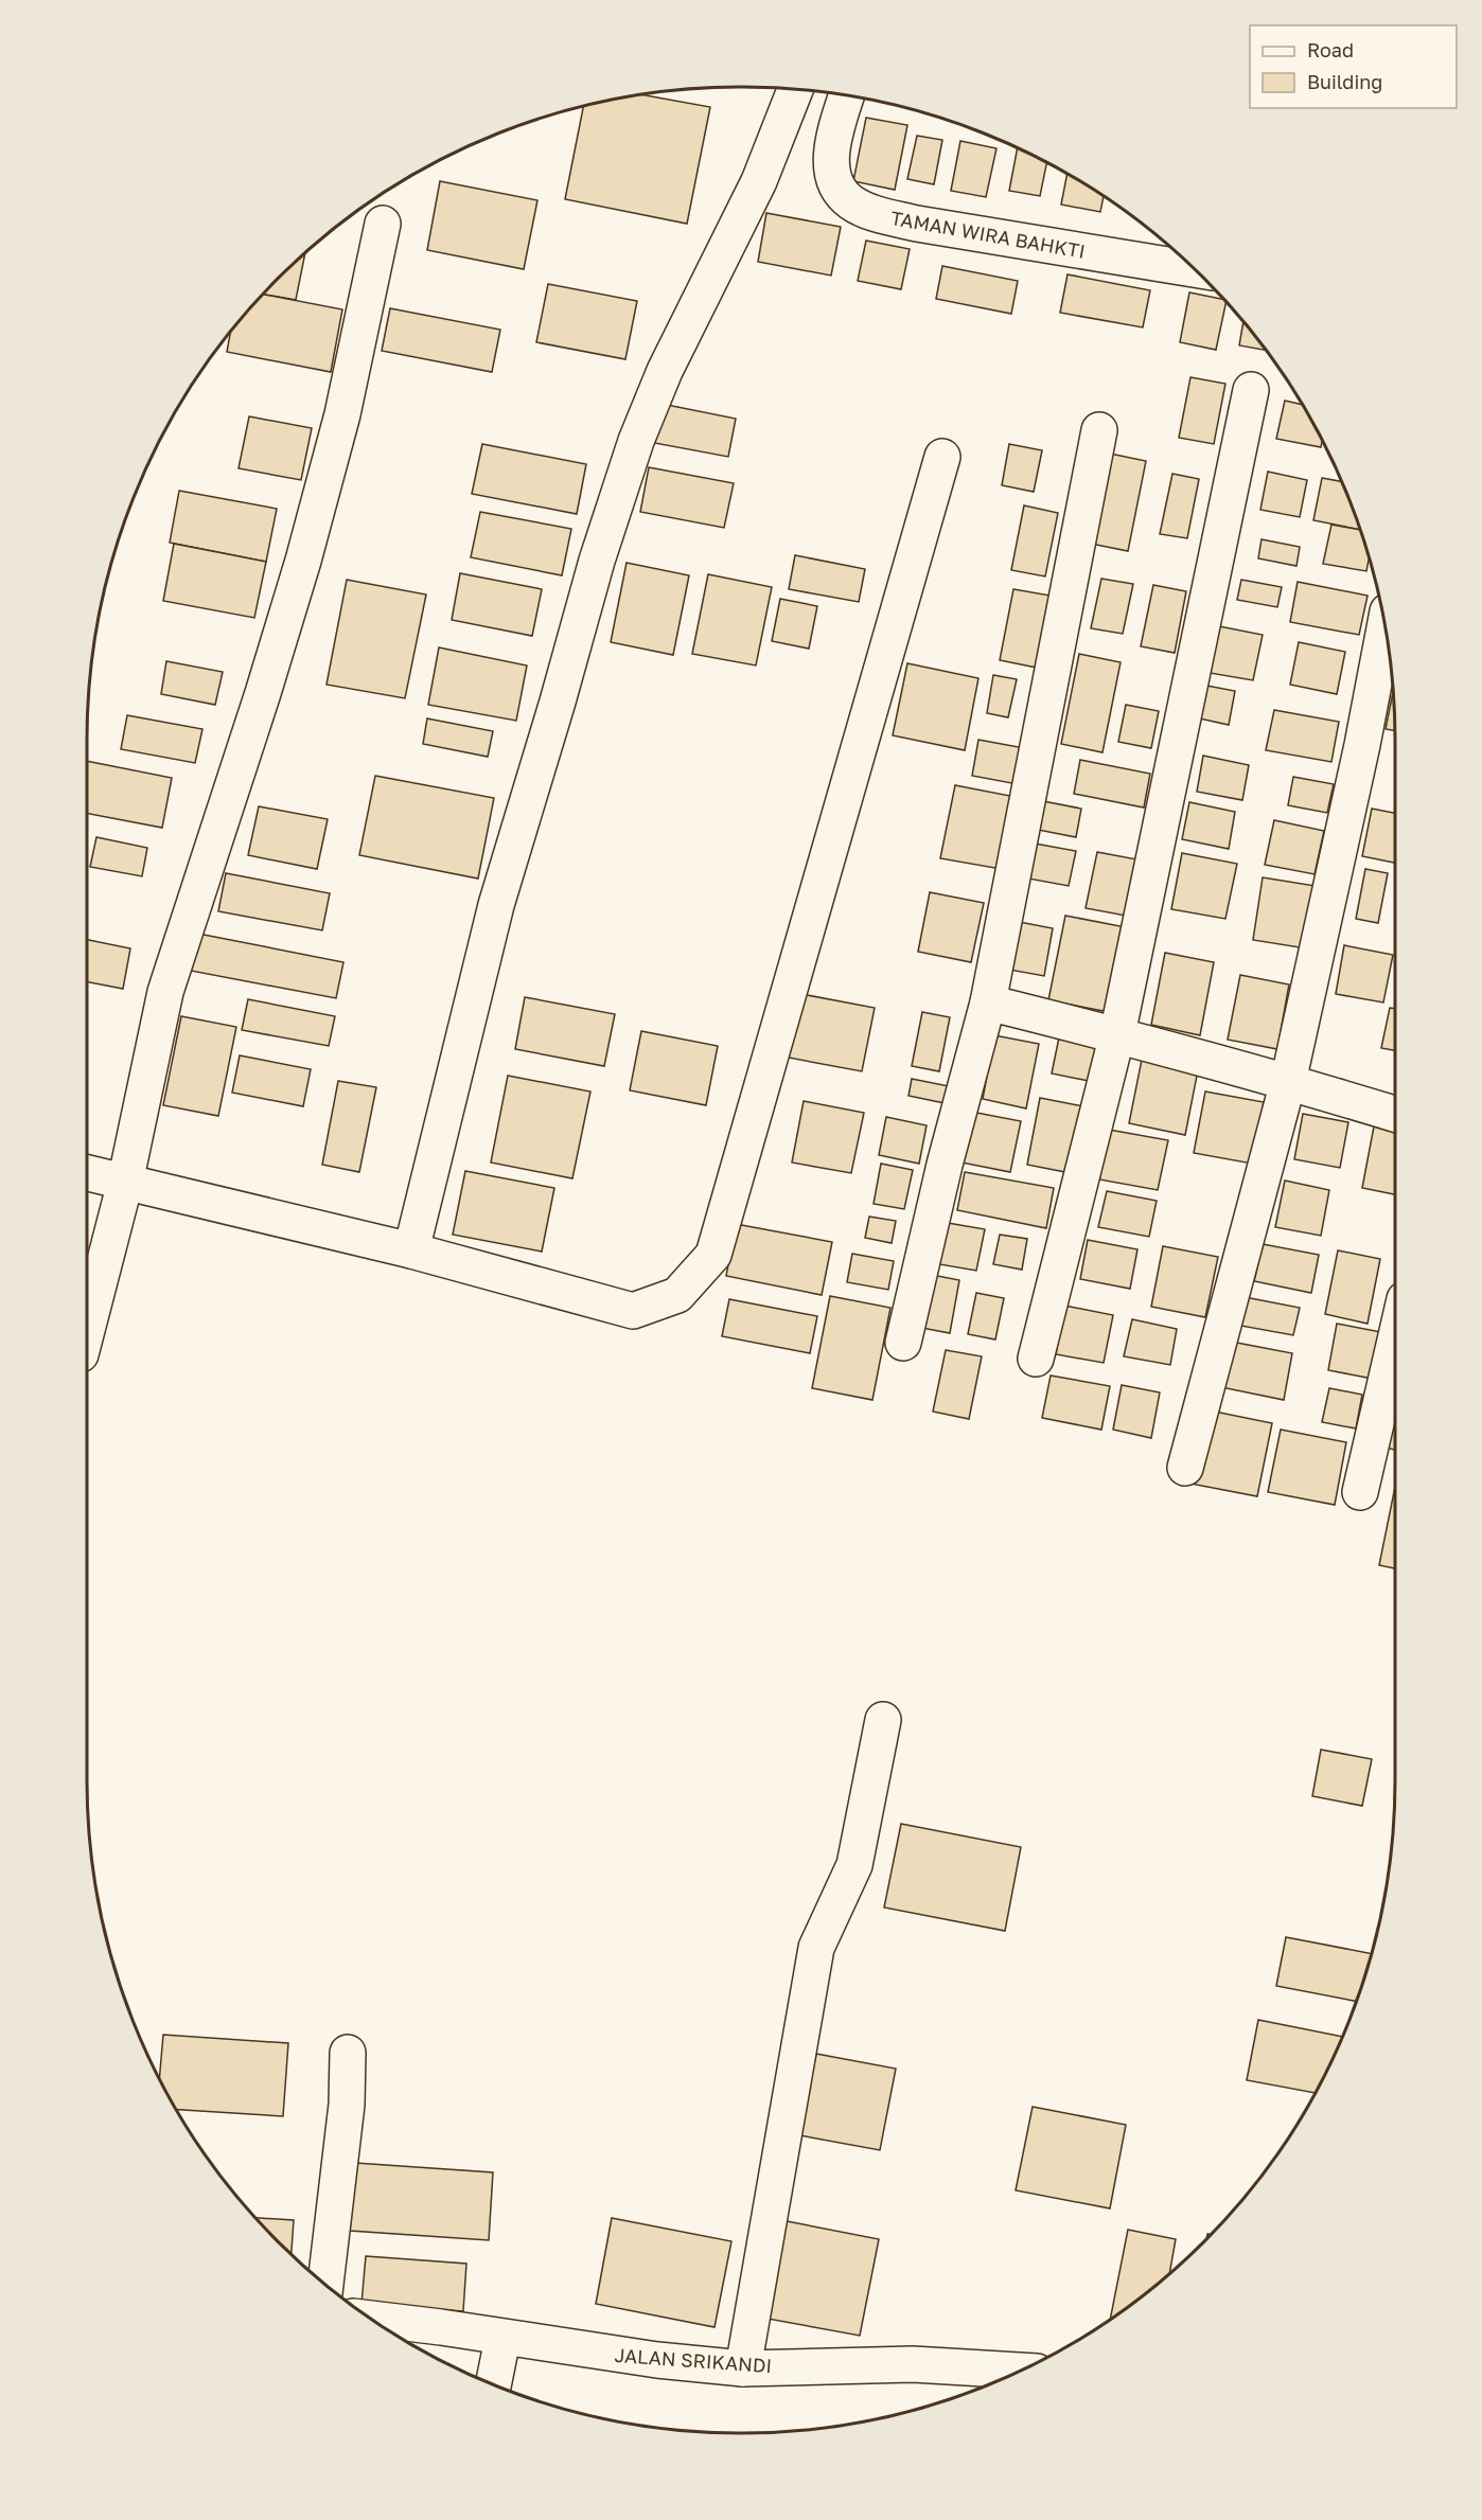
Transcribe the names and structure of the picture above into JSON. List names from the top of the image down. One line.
{"streets":{"street":["TAMAN WIRA BAHKTI","JALAN SRIKANDI"]},"legend":["Road","Building"]}
